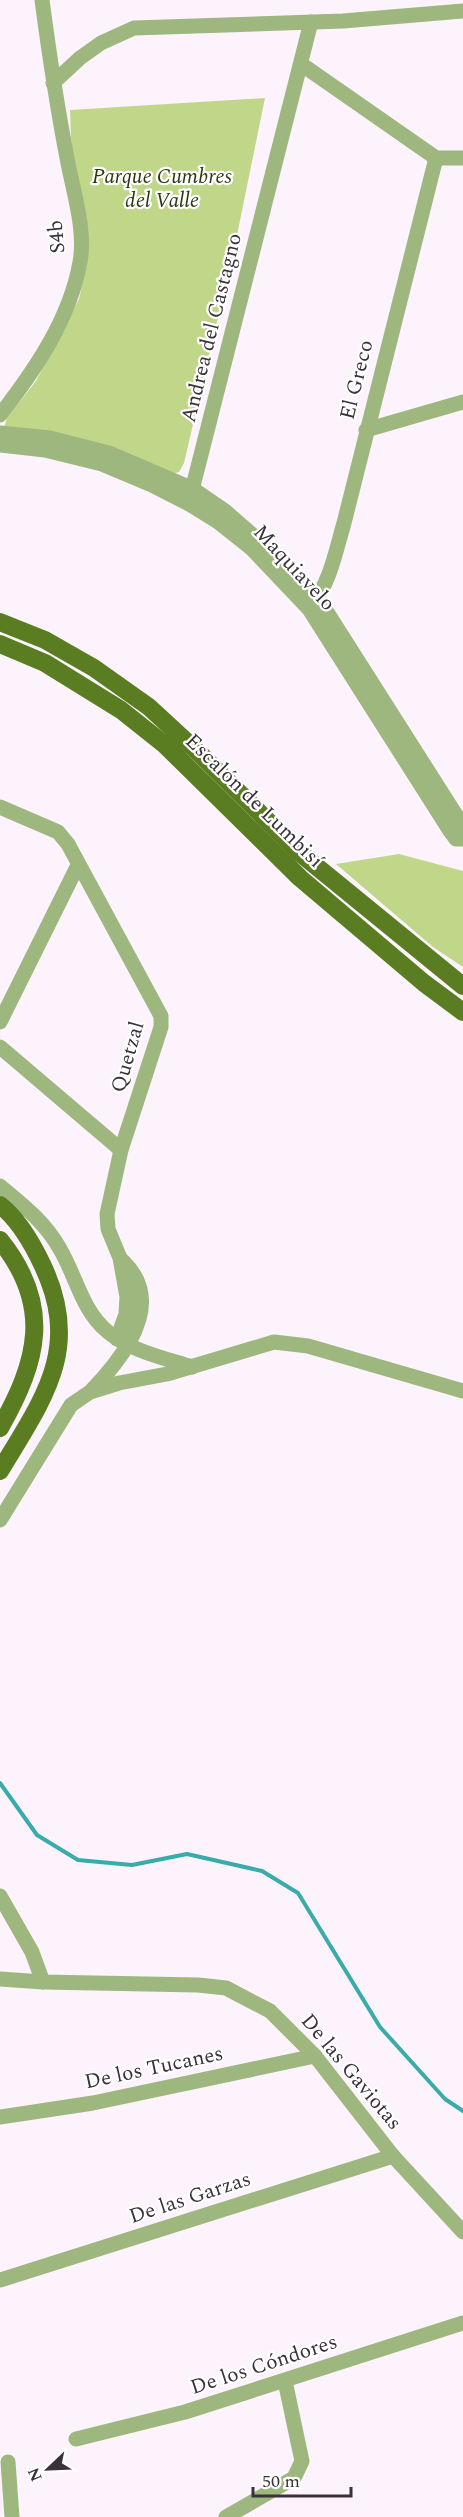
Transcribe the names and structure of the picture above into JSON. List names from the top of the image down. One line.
{"streets":{"main road":["Escalón de Lumbisí"],"street":["S4b","Andrea del Castagno","El Greco","Maquiavelo","Quetzal","De los Tucanes","De las Gaviotas","De las Garzas","De los Cóndores"]},"crossings":[["Andrea del Castagno","Maquiavelo"],["El Greco","Maquiavelo"],["De los Tucanes","De las Gaviotas"],["De las Gaviotas","De las Garzas"]],"parks":["Parque Cumbres del Valle"],"scale_bar":"50 m","north":"bottom left"}
